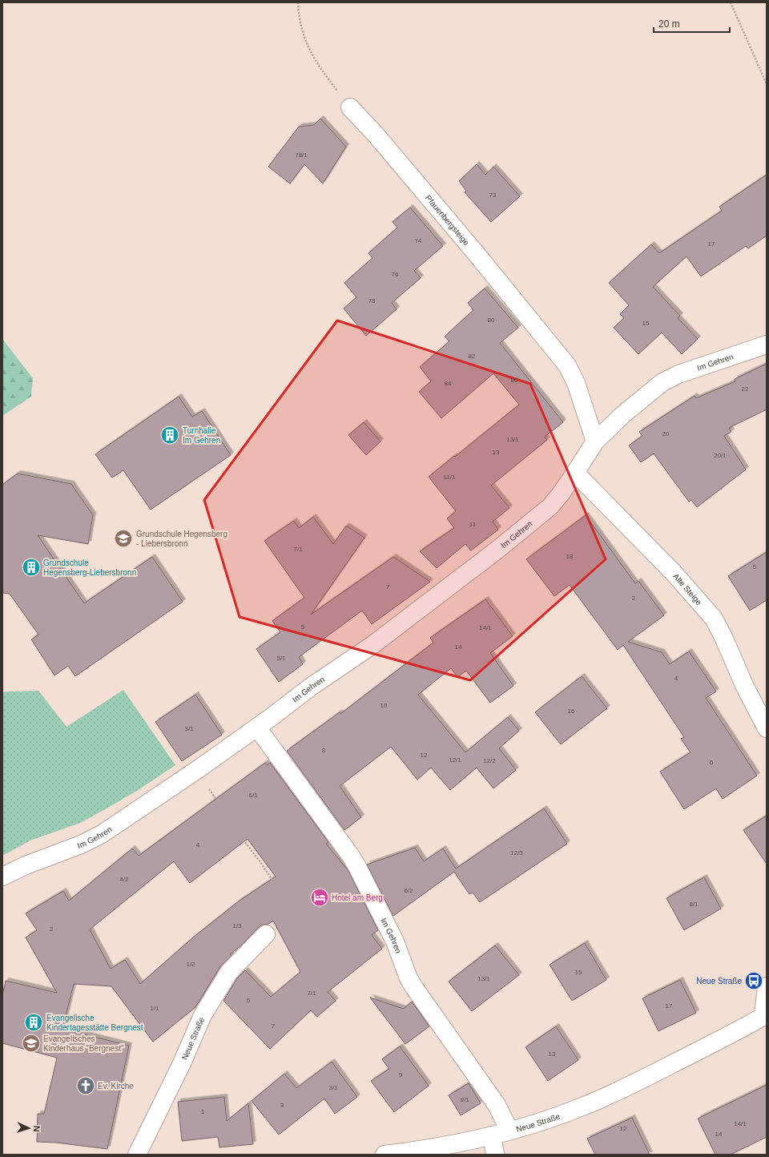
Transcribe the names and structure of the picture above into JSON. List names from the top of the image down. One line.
{"streets":{"street":["Pfauenbergsteige","Im Gehren","Alte Steige","Neue Straße"]},"crossings":[["Pfauenbergsteige","Im Gehren"],["Im Gehren","Alte Steige"],["Im Gehren","Neue Straße"]],"places":{"building":["Turnhalle Im Gehren","Grundschule Hegensberg-Liebersbronn","Evangelische Kindertagesstätte Bergnest"],"school or university":["Grundschule Hegensberg - Liebersbronn","Evangelisches Kinderhaus \"Bergnest\""],"hotel":["Hotel am Berg"],"bus stop":["Neue Straße"],"church":["Ev. Kirche"]},"house_numbers":["78/1","73","74","17","76","78","80","15","82","86","84","22","20","13/1","13","20/1","11/1","11","7/1","18","5","7","2","5","14/1","14","5/1","4","10","16","3/1","8","12","12/1","12/2","6","6/1","4","12/3","4/2","6/2","8/1","1/3","2","1/2","15","13/1","7/1","5","17","1/1","7","13","9","3/1","9/1","3","1","14/1","12","14"],"scale_bar":"20 m","north":"right"}
